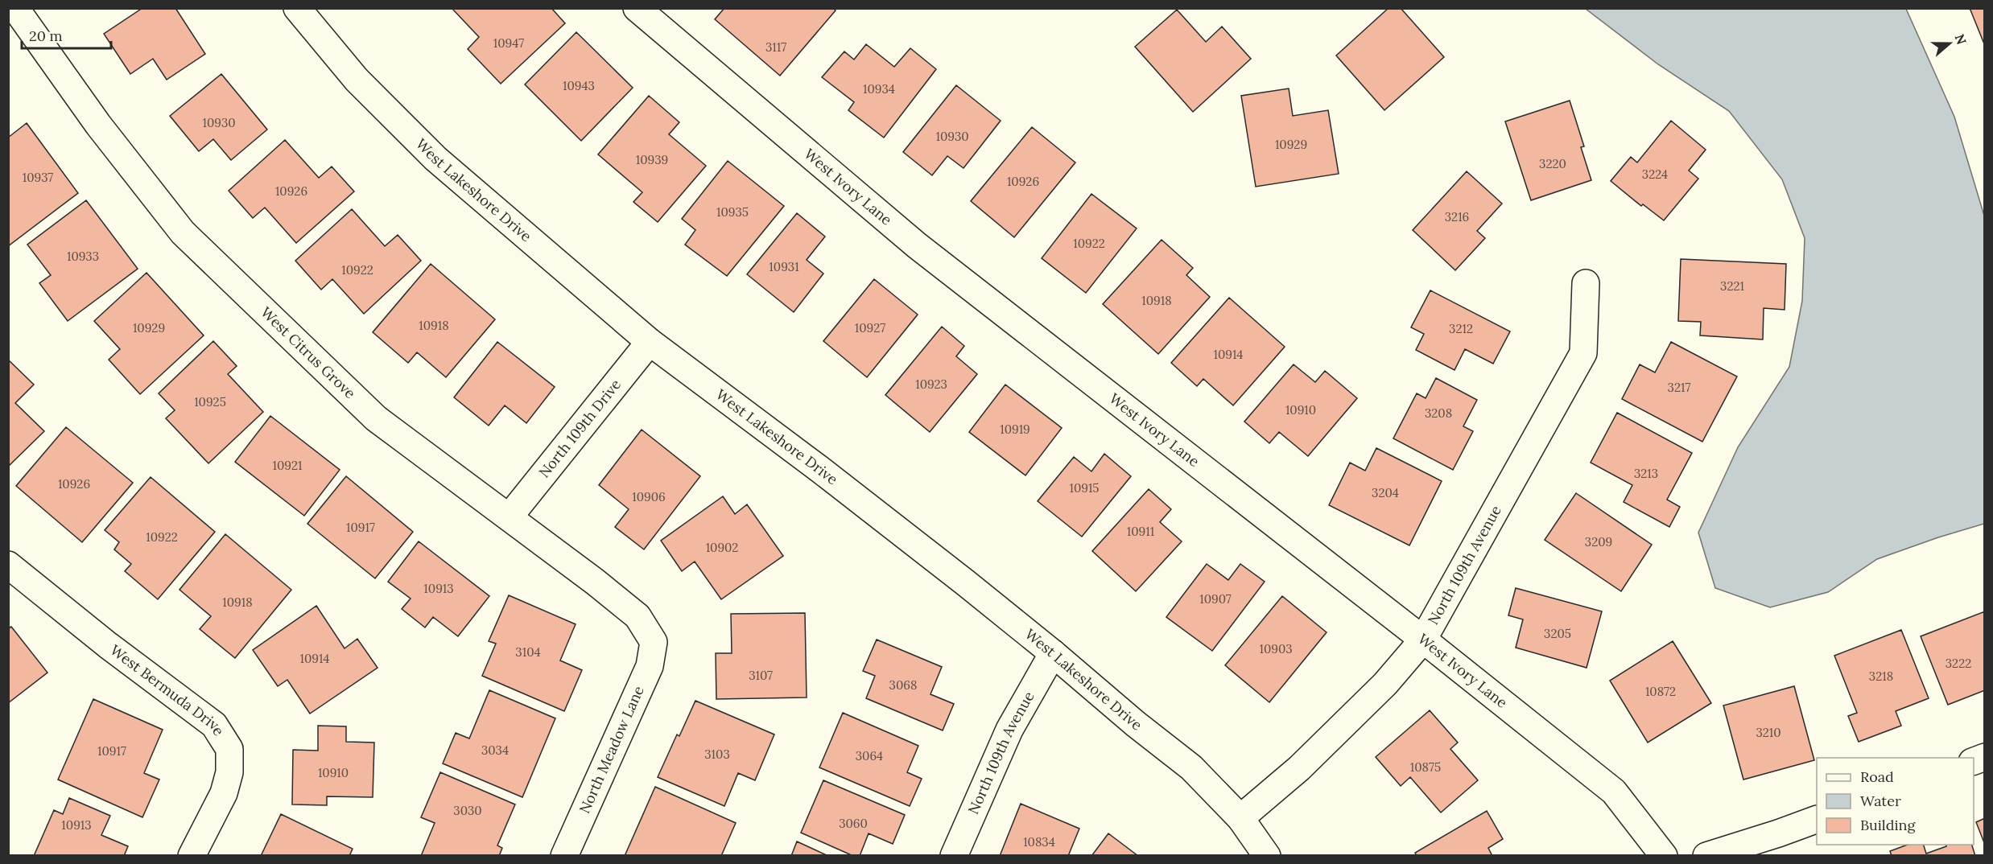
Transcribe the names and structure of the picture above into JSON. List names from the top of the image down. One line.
{"streets":{"street":["West Ivory Lane","West Lakeshore Drive","West Citrus Grove","North 109th Drive","North 109th Avenue","West Bermuda Drive","North Meadow Lane"]},"crossings":[["West Ivory Lane","North 109th Avenue"],["West Lakeshore Drive","North 109th Drive"],["West Lakeshore Drive","North 109th Avenue"],["West Citrus Grove","North 109th Drive"],["West Citrus Grove","North Meadow Lane"]],"house_numbers":["10947","3117","10943","10934","10930","10930","10929","10939","3220","3224","10937","10926","10926","10935","3216","10922","10933","10931","10922","3221","10918","10918","10929","10927","3212","10914","10923","3217","10925","10910","3208","10919","10921","3213","10926","10915","3204","10906","10917","10911","10922","3209","10902","10913","10907","10918","3205","10903","3104","10914","3222","3107","3218","3068","10872","3210","3034","10917","3103","3064","10875","10910","3030","3060","10913","10834"],"legend":["Road","Water","Building"],"scale_bar":"20 m","north":"right"}
